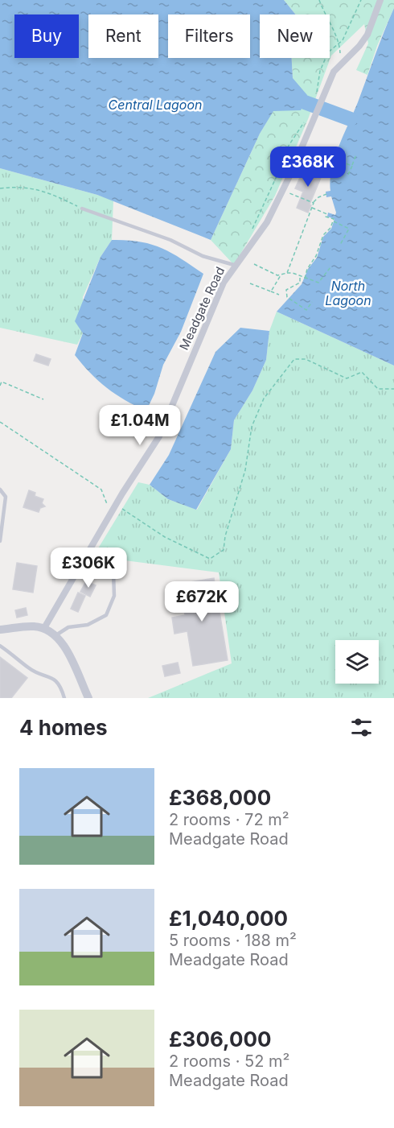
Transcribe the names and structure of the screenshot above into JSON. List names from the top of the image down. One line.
{"streets":{"street":["Meadgate Road"]},"water":["Central Lagoon","North Lagoon"],"page":{"chip":["Buy","Rent","Filters","New"],"price":["£368K","£1.04M","£306K","£672K"],"heading":"4 homes","list":[{"name":"£368,000","note":"2 rooms · 72 m² · Meadgate Road"},{"name":"£1,040,000","note":"5 rooms · 188 m² · Meadgate Road"},{"name":"£306,000","note":"2 rooms · 52 m² · Meadgate Road"}]}}
